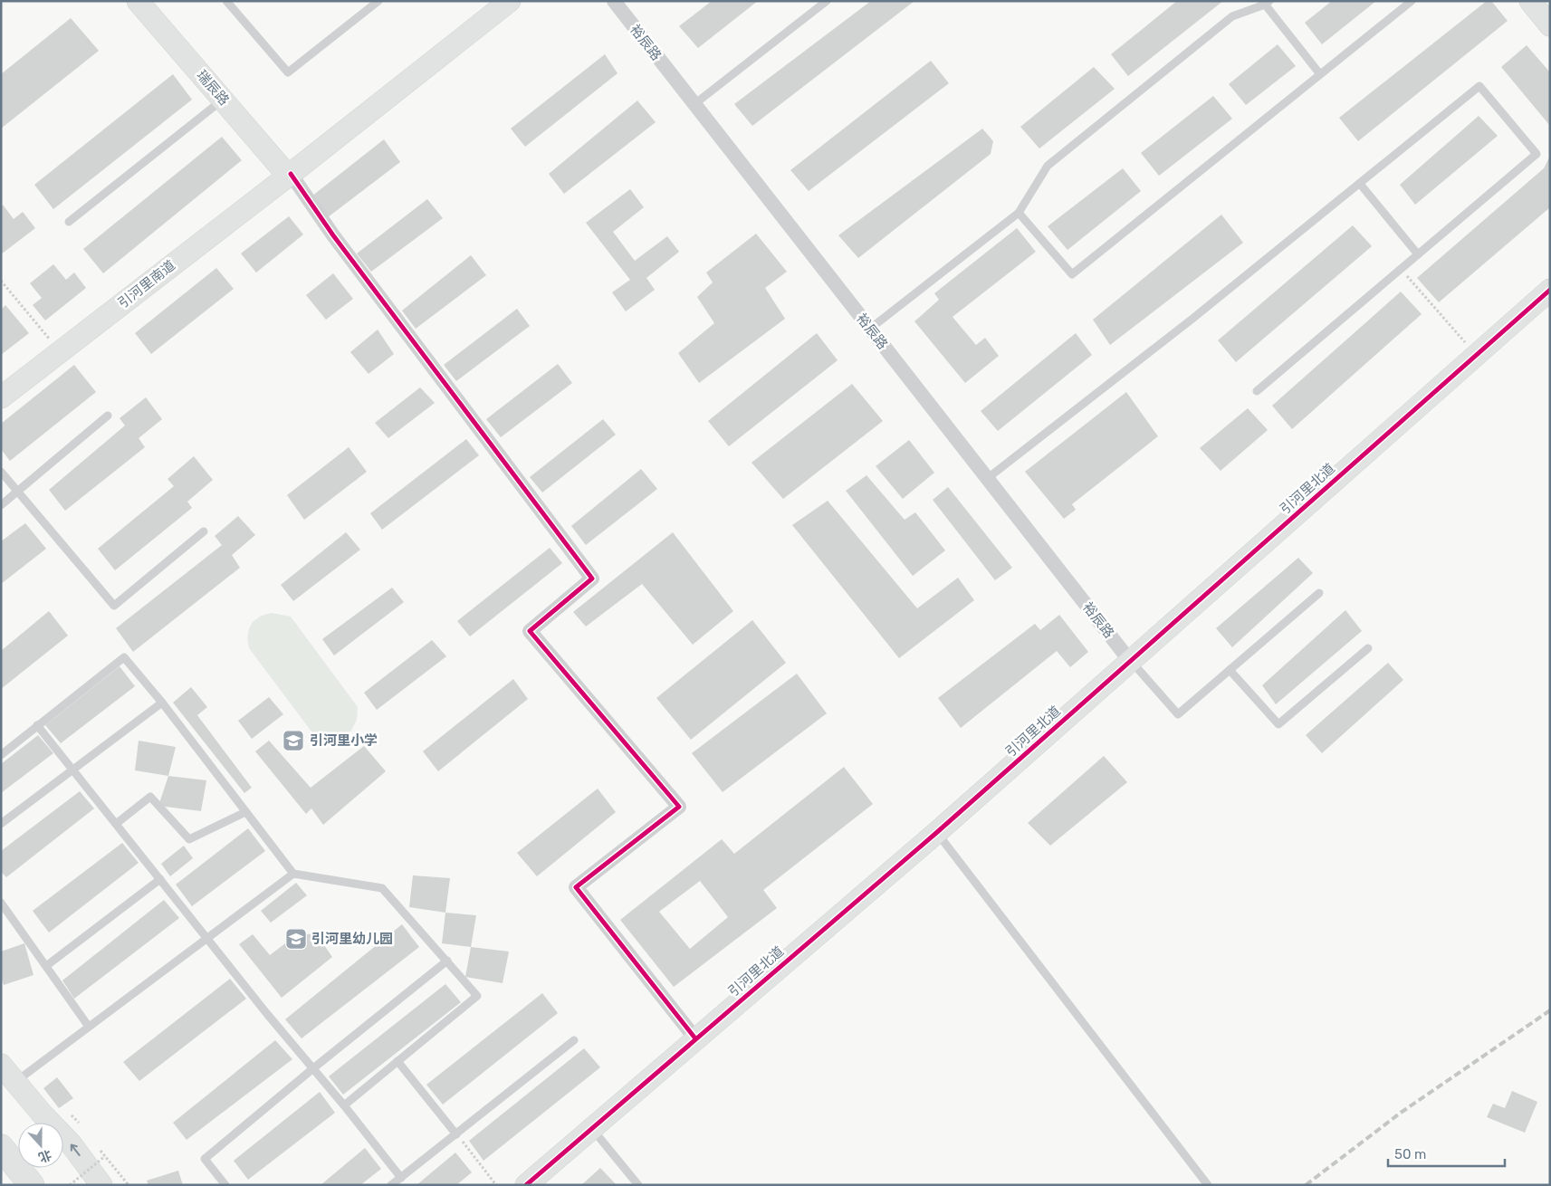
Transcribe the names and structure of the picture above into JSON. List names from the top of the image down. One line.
{"streets":{"street":["裕辰路","瑞辰路","引河里南道","引河里北道"]},"crossings":[["裕辰路","引河里北道"],["瑞辰路","引河里南道"]],"places":{"school or university":["引河里小学","引河里幼儿园"]},"scale_bar":"50 m","north":"bottom"}
